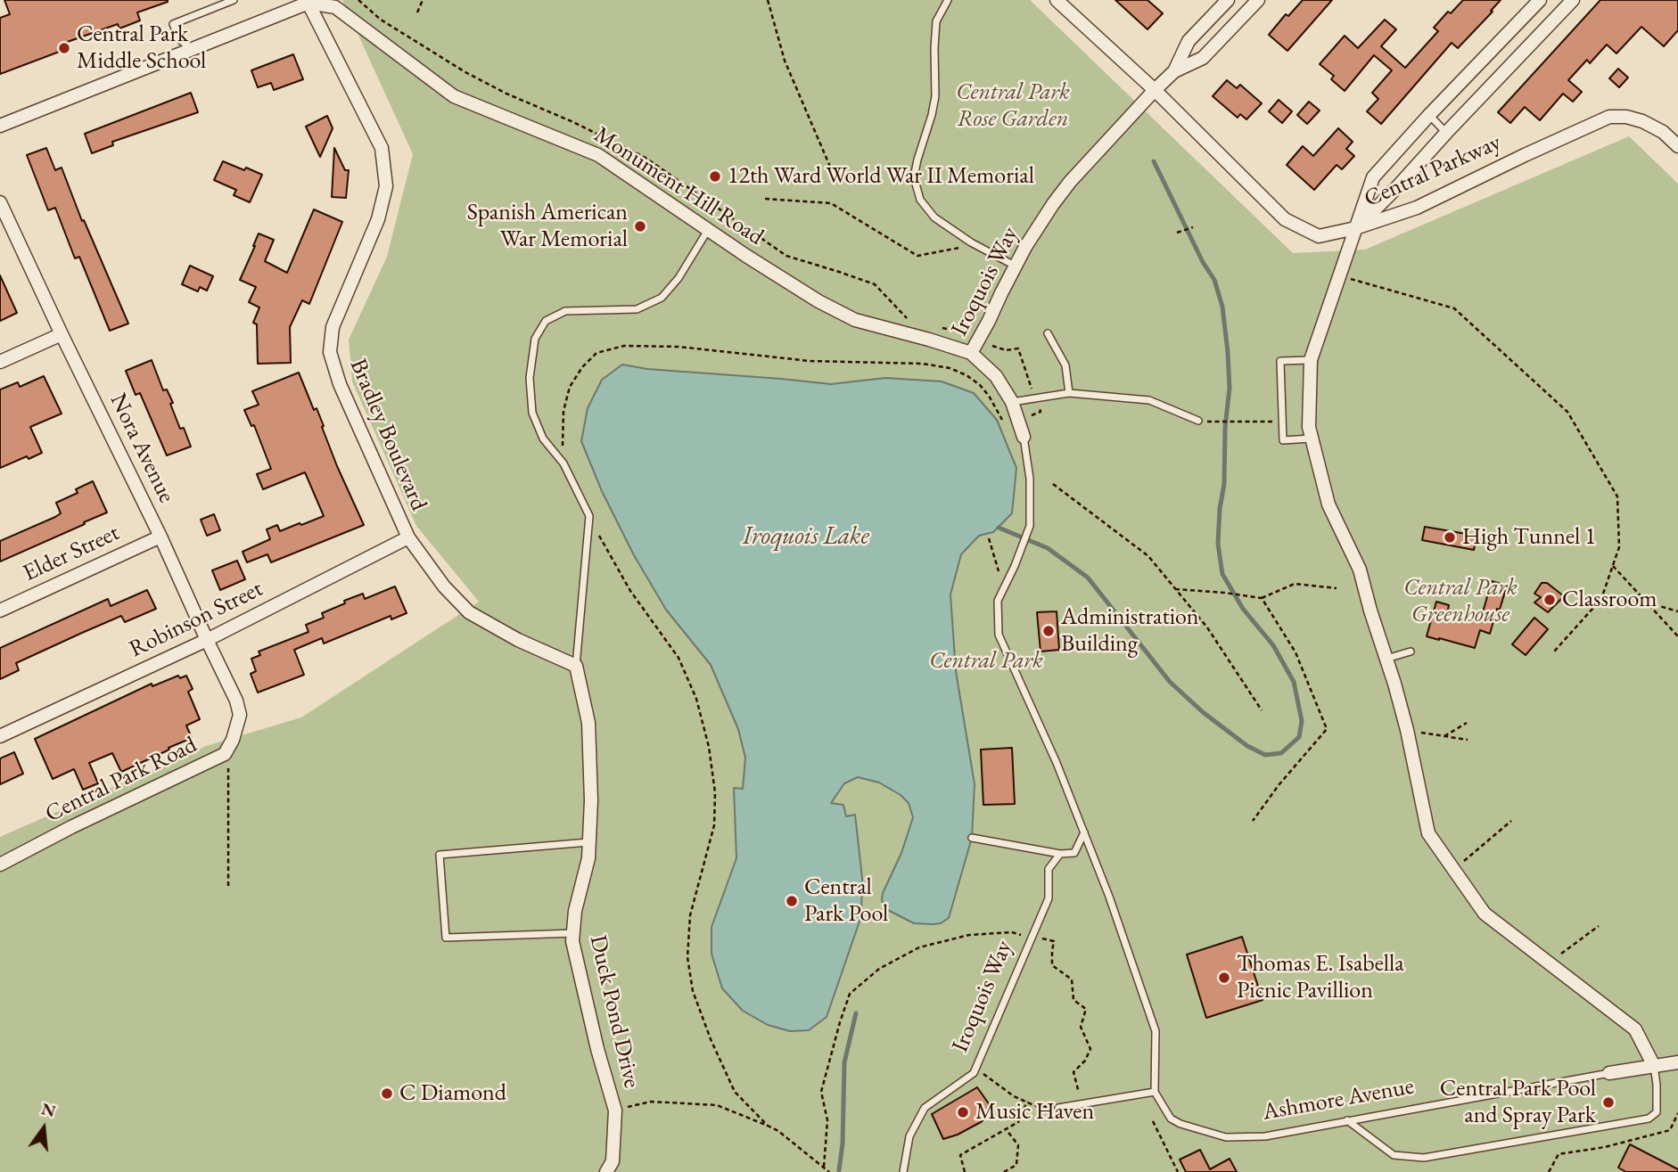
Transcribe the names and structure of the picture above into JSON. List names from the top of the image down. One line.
{"streets":{"street":["Central Parkway","Monument Hill Road","Iroquois Way","Bradley Boulevard","Nora Avenue","Elder Street","Robinson Street","Central Park Road","Duck Pond Drive","Ashmore Avenue"]},"crossings":[["Central Parkway","Iroquois Way"],["Monument Hill Road","Iroquois Way"],["Monument Hill Road","Bradley Boulevard"],["Iroquois Way","Ashmore Avenue"],["Bradley Boulevard","Robinson Street"],["Nora Avenue","Elder Street"],["Nora Avenue","Robinson Street"],["Nora Avenue","Central Park Road"]],"water":["Iroquois Lake"],"parks":["Central Park Rose Garden","Central Park Greenhouse","Central Park"],"places":["Central Park Middle School","12th Ward World War II Memorial","Spanish American War Memorial","High Tunnel 1","Classroom","Administration Building","Central Park Pool","Thomas E. Isabella Picnic Pavillion","C Diamond","Central Park Pool and Spray Park","Music Haven"],"north":"top"}
